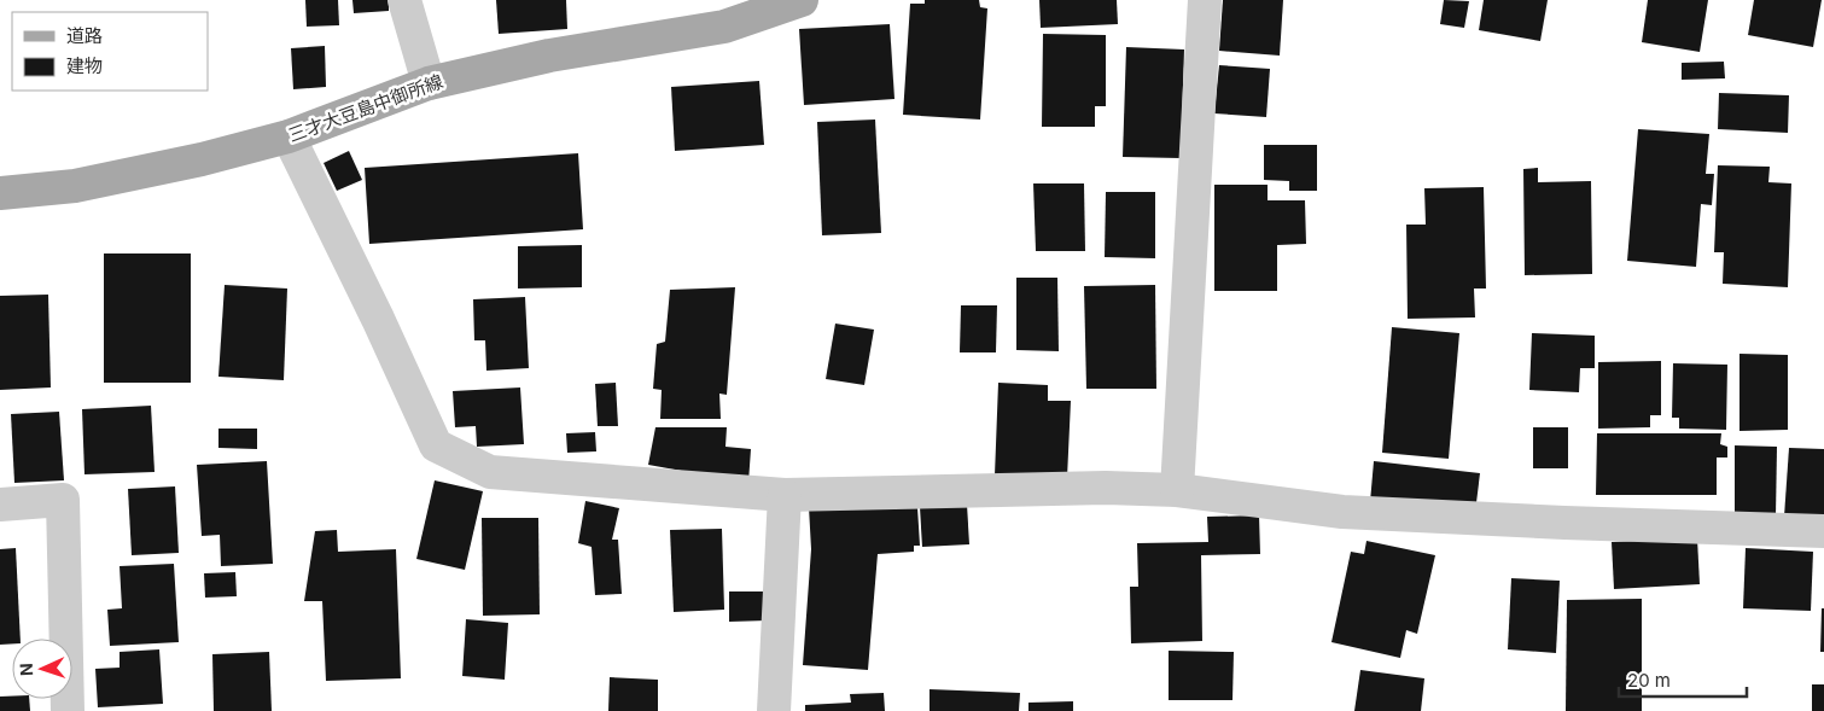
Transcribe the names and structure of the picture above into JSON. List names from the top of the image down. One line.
{"streets":{"main road":["三才大豆島中御所線"]},"legend":["道路","建物"],"scale_bar":"20 m","north":"left"}
